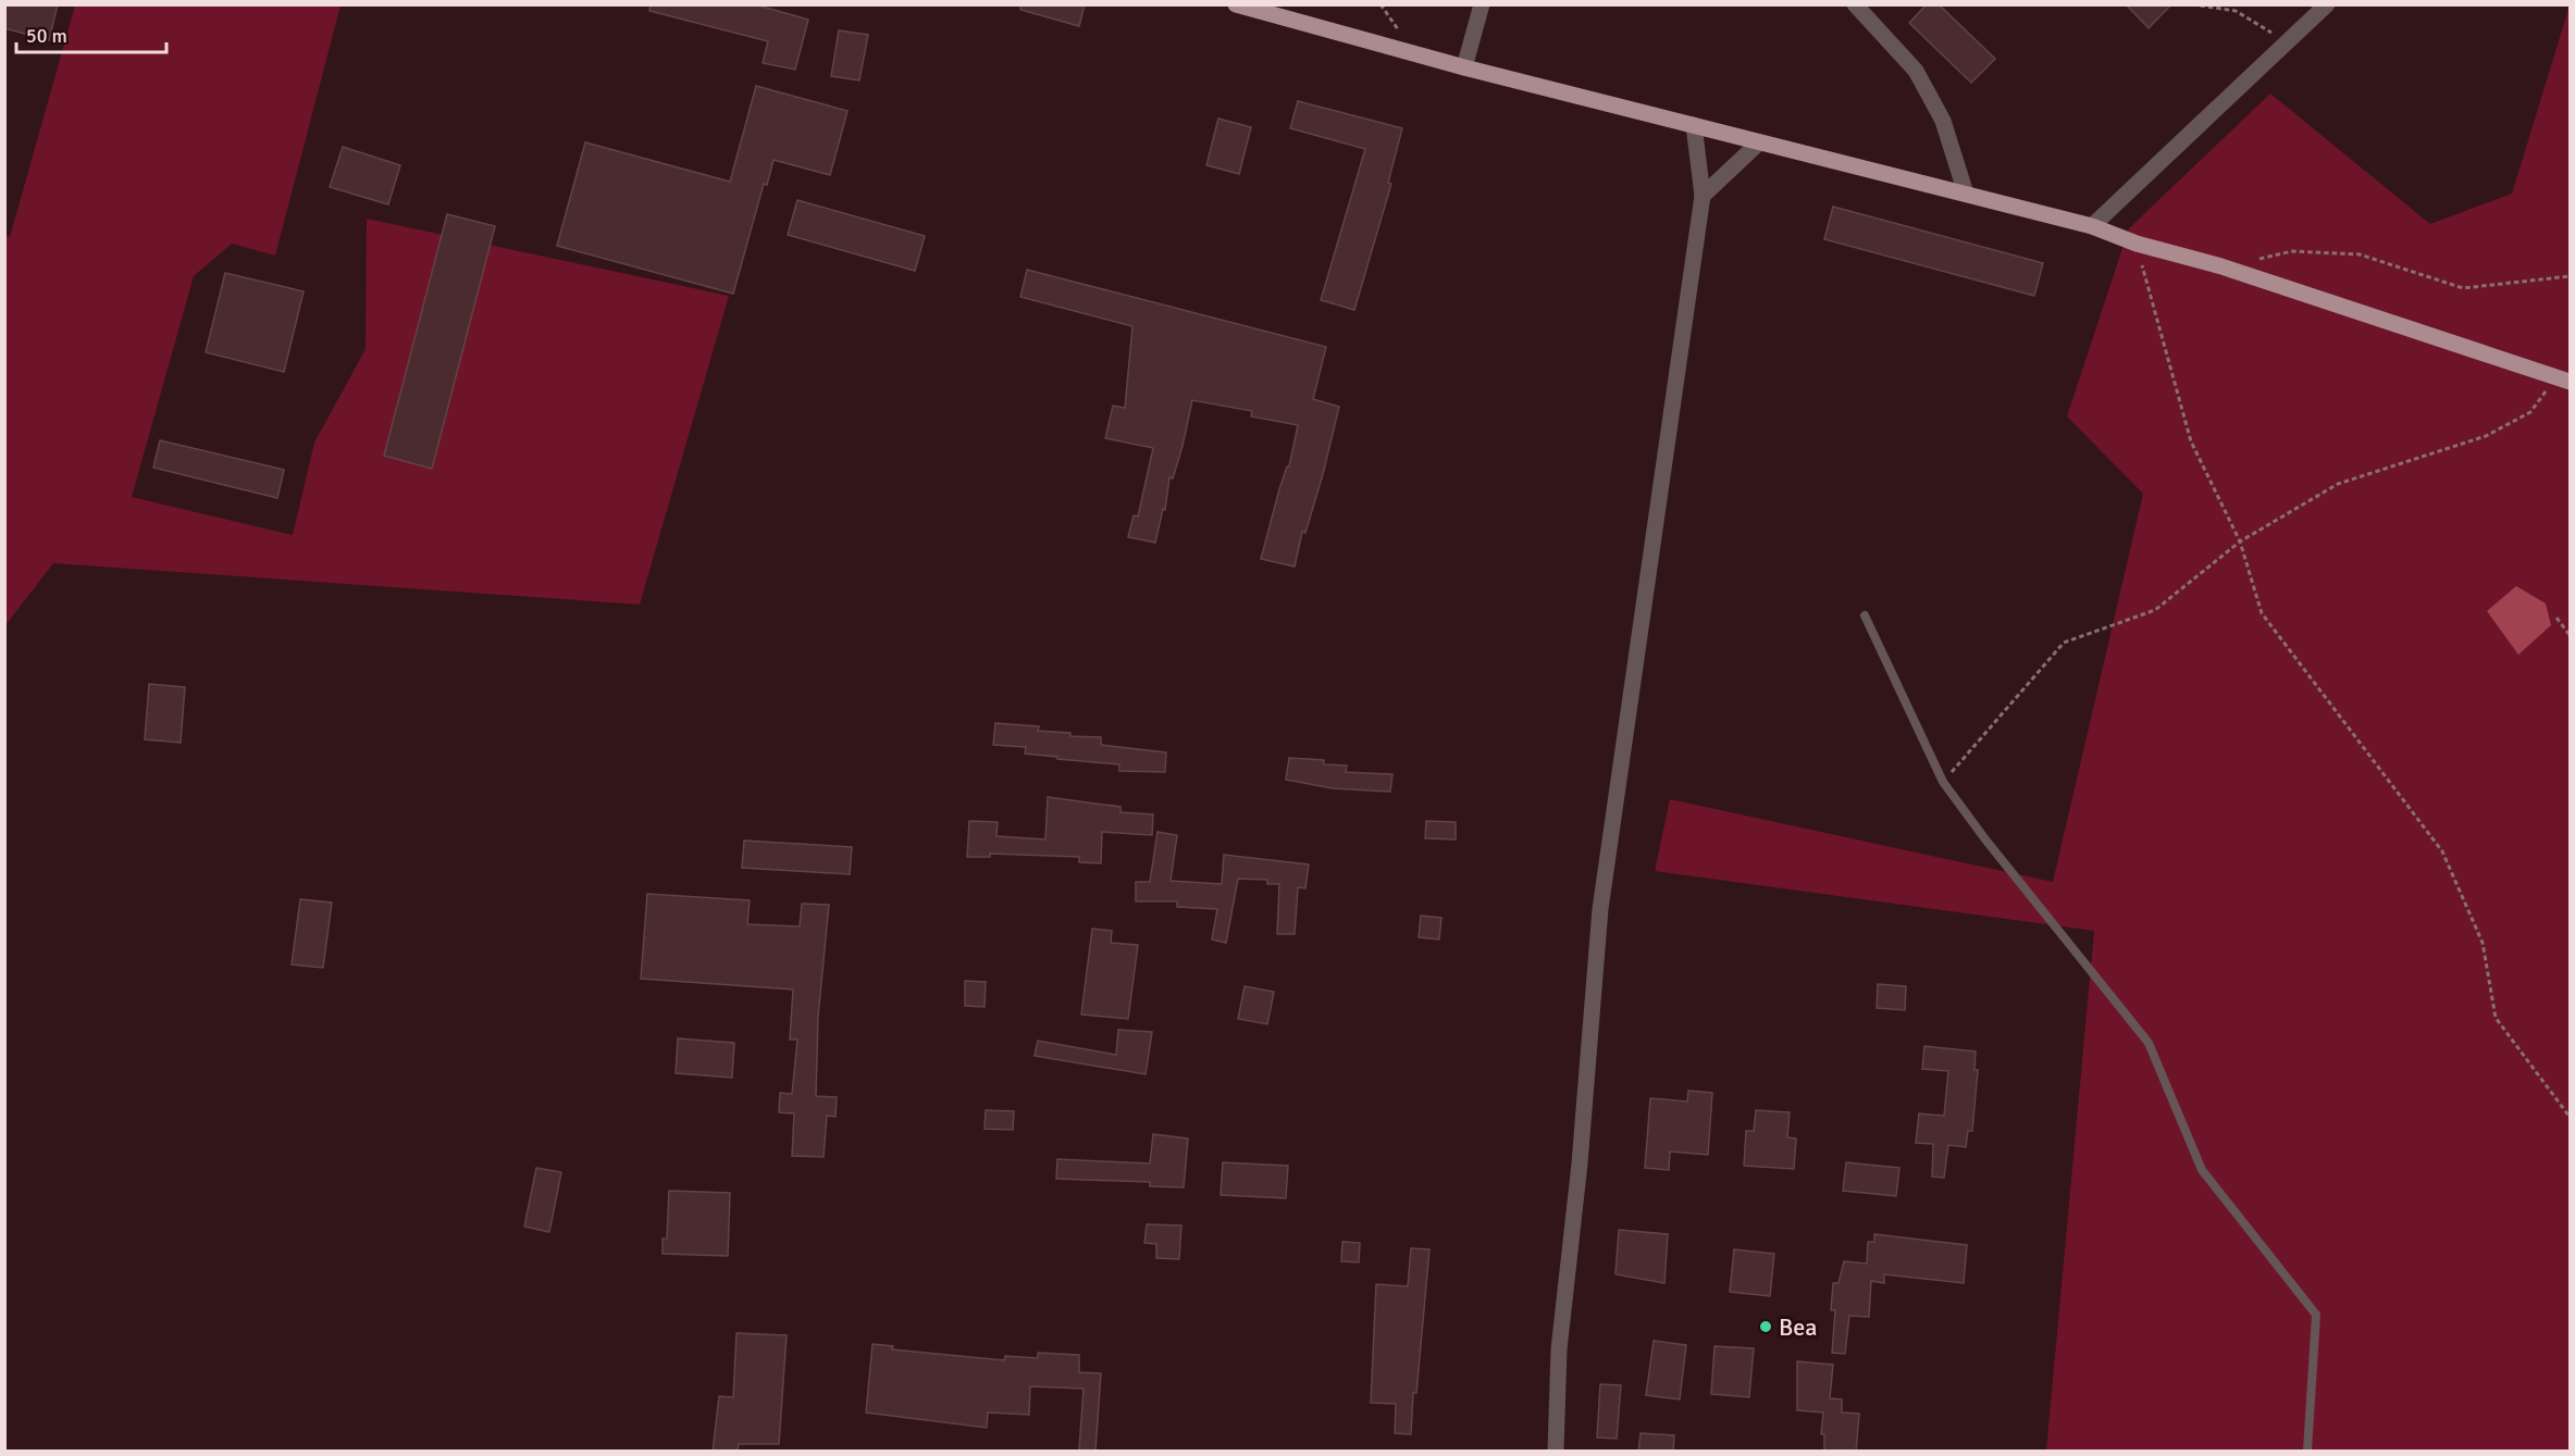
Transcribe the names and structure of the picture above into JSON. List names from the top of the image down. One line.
{"places":["Bea"],"scale_bar":"50 m"}
